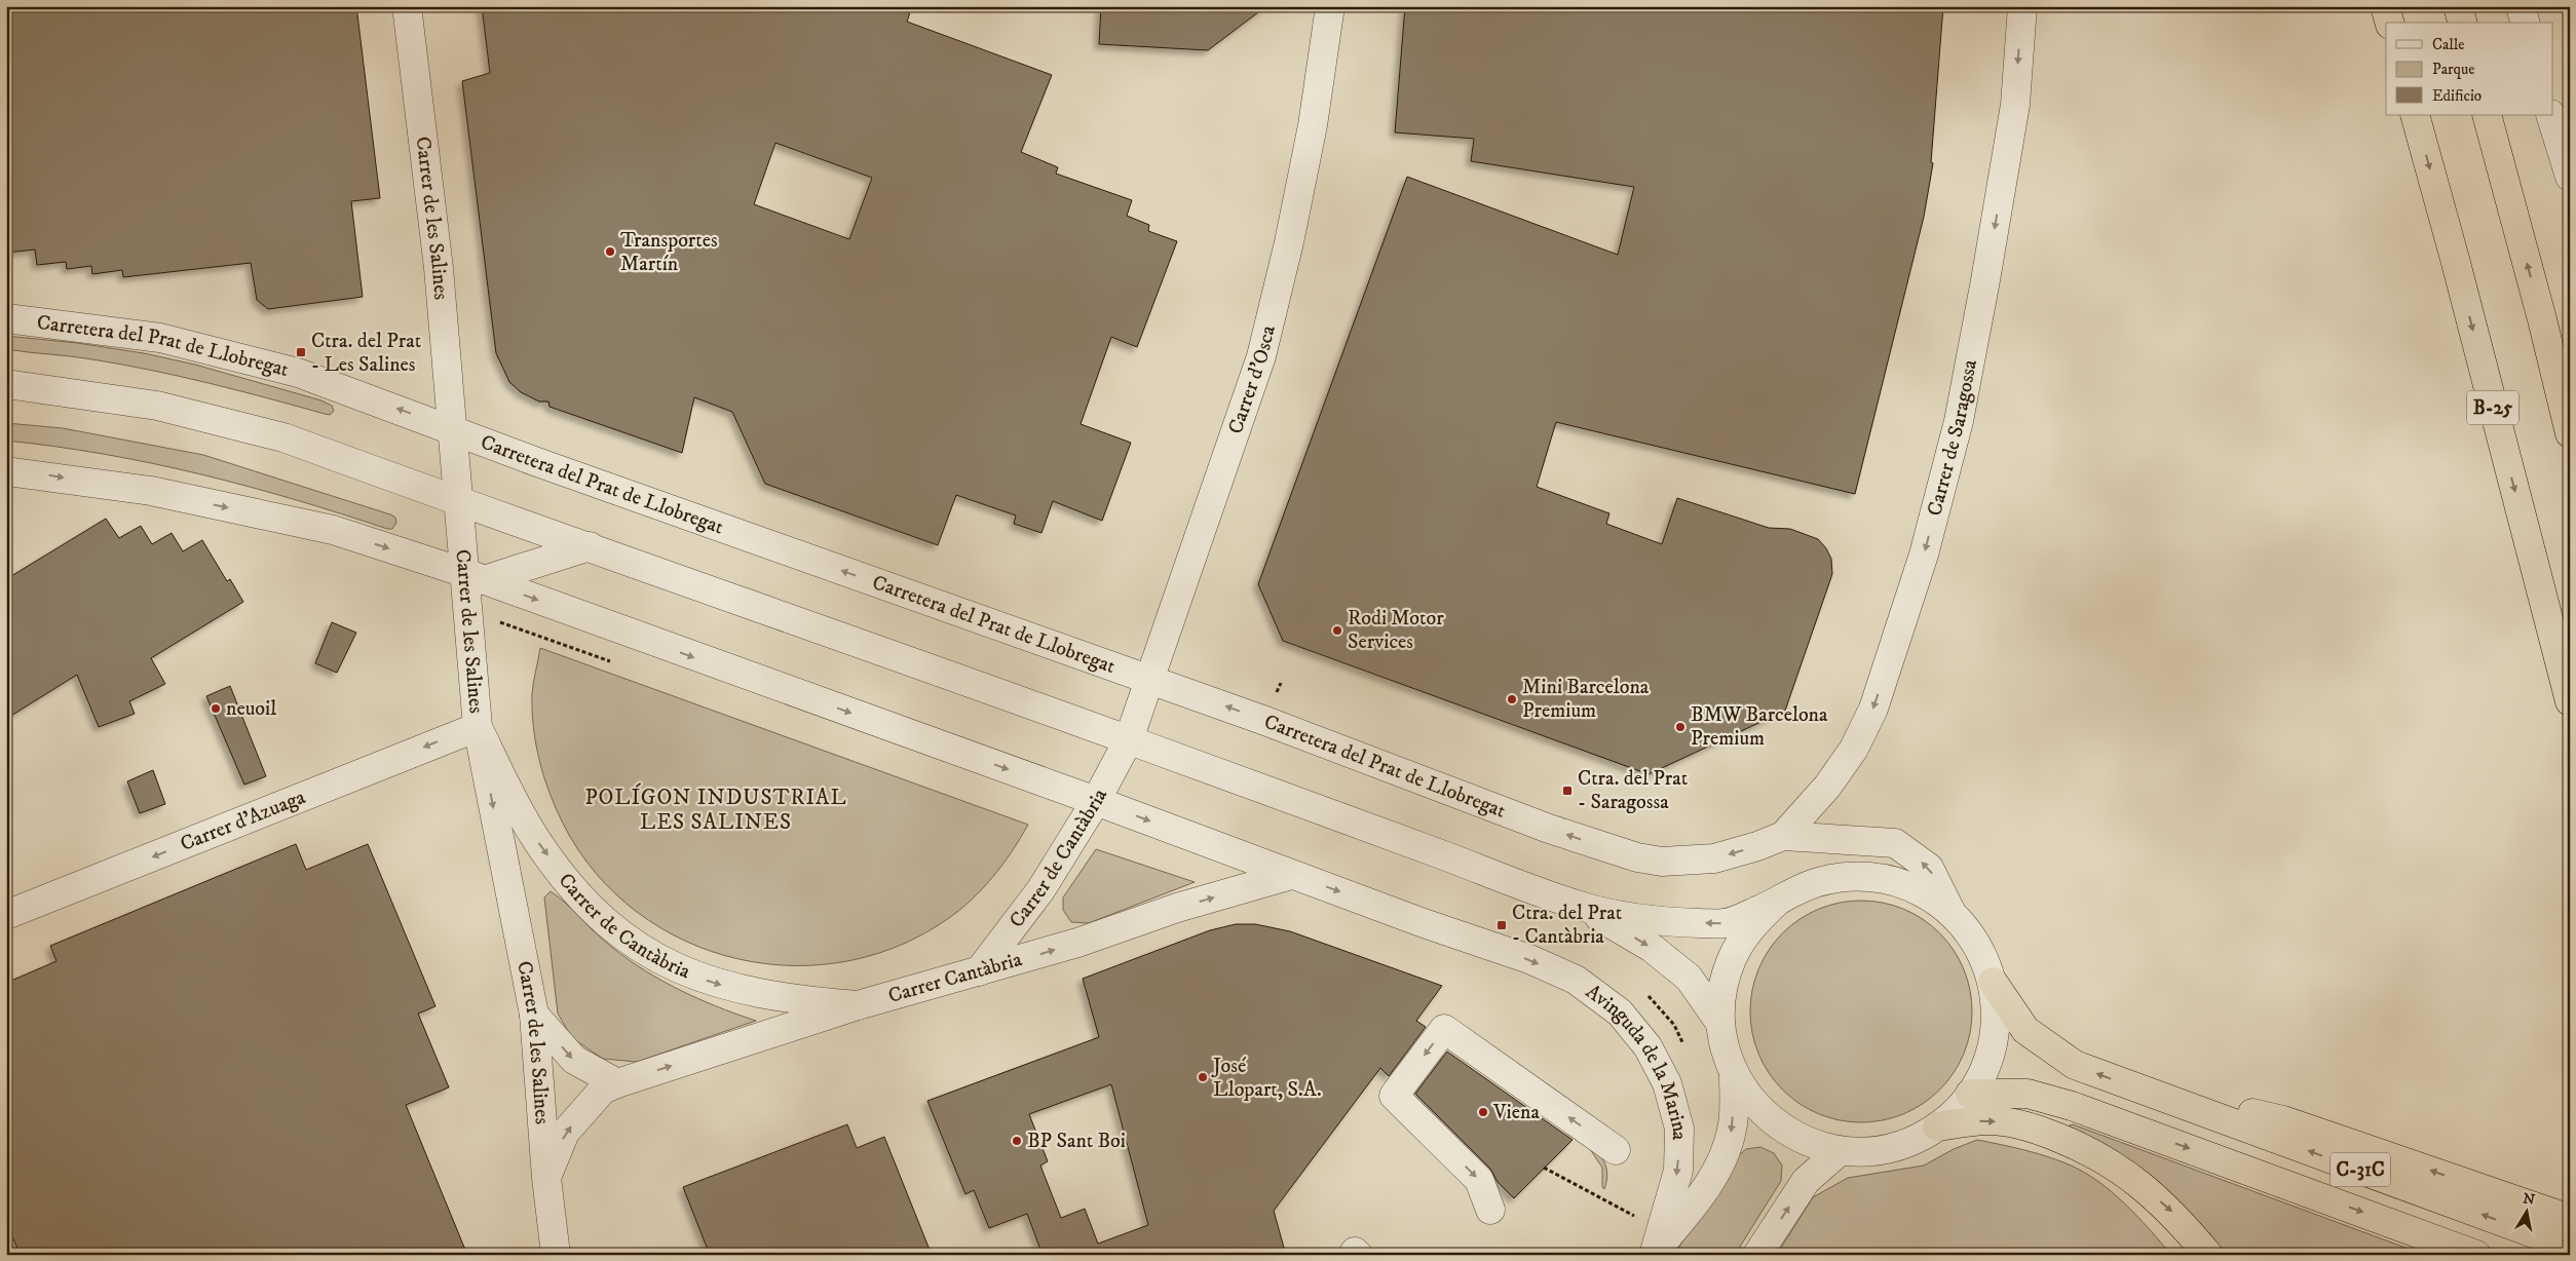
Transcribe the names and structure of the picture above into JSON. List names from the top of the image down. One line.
{"streets":{"highway":["B-25","C-31C"],"street":["Carrer de les Salines","Carretera del Prat de Llobregat","Carrer d'Osca","Carrer de Saragossa","Carrer d'Azuaga","Carrer de Cantàbria","Carrer Cantàbria","Avinguda de la Marina"]},"crossings":[["Carrer de les Salines","Carretera del Prat de Llobregat"],["Carrer de les Salines","Carrer d'Azuaga"],["Carrer de les Salines","Carrer de Cantàbria"],["Carrer de les Salines","Carrer Cantàbria"],["Carretera del Prat de Llobregat","Carrer d'Osca"],["Carretera del Prat de Llobregat","Carrer de Saragossa"],["Carrer d'Osca","Carrer de Cantàbria"],["Carrer d'Azuaga","Carrer de Cantàbria"],["Carrer de Cantàbria","Carrer Cantàbria"],["Carrer Cantàbria","Avinguda de la Marina"]],"one_way":["Carrer de Saragossa","Carrer d'Azuaga","Carrer Cantàbria"],"districts":["POLÍGON INDUSTRIAL LES SALINES"],"places":{"other":["Transportes Martín","Rodi Motor Services","Mini Barcelona Premium","neuoil","BMW Barcelona Premium","José Llopart, S.A.","Viena","BP Sant Boi"],"transit":["Ctra. del Prat - Les Salines","Ctra. del Prat - Saragossa","Ctra. del Prat - Cantàbria"]},"legend":["Calle","Parque","Edificio"],"north":"top"}
